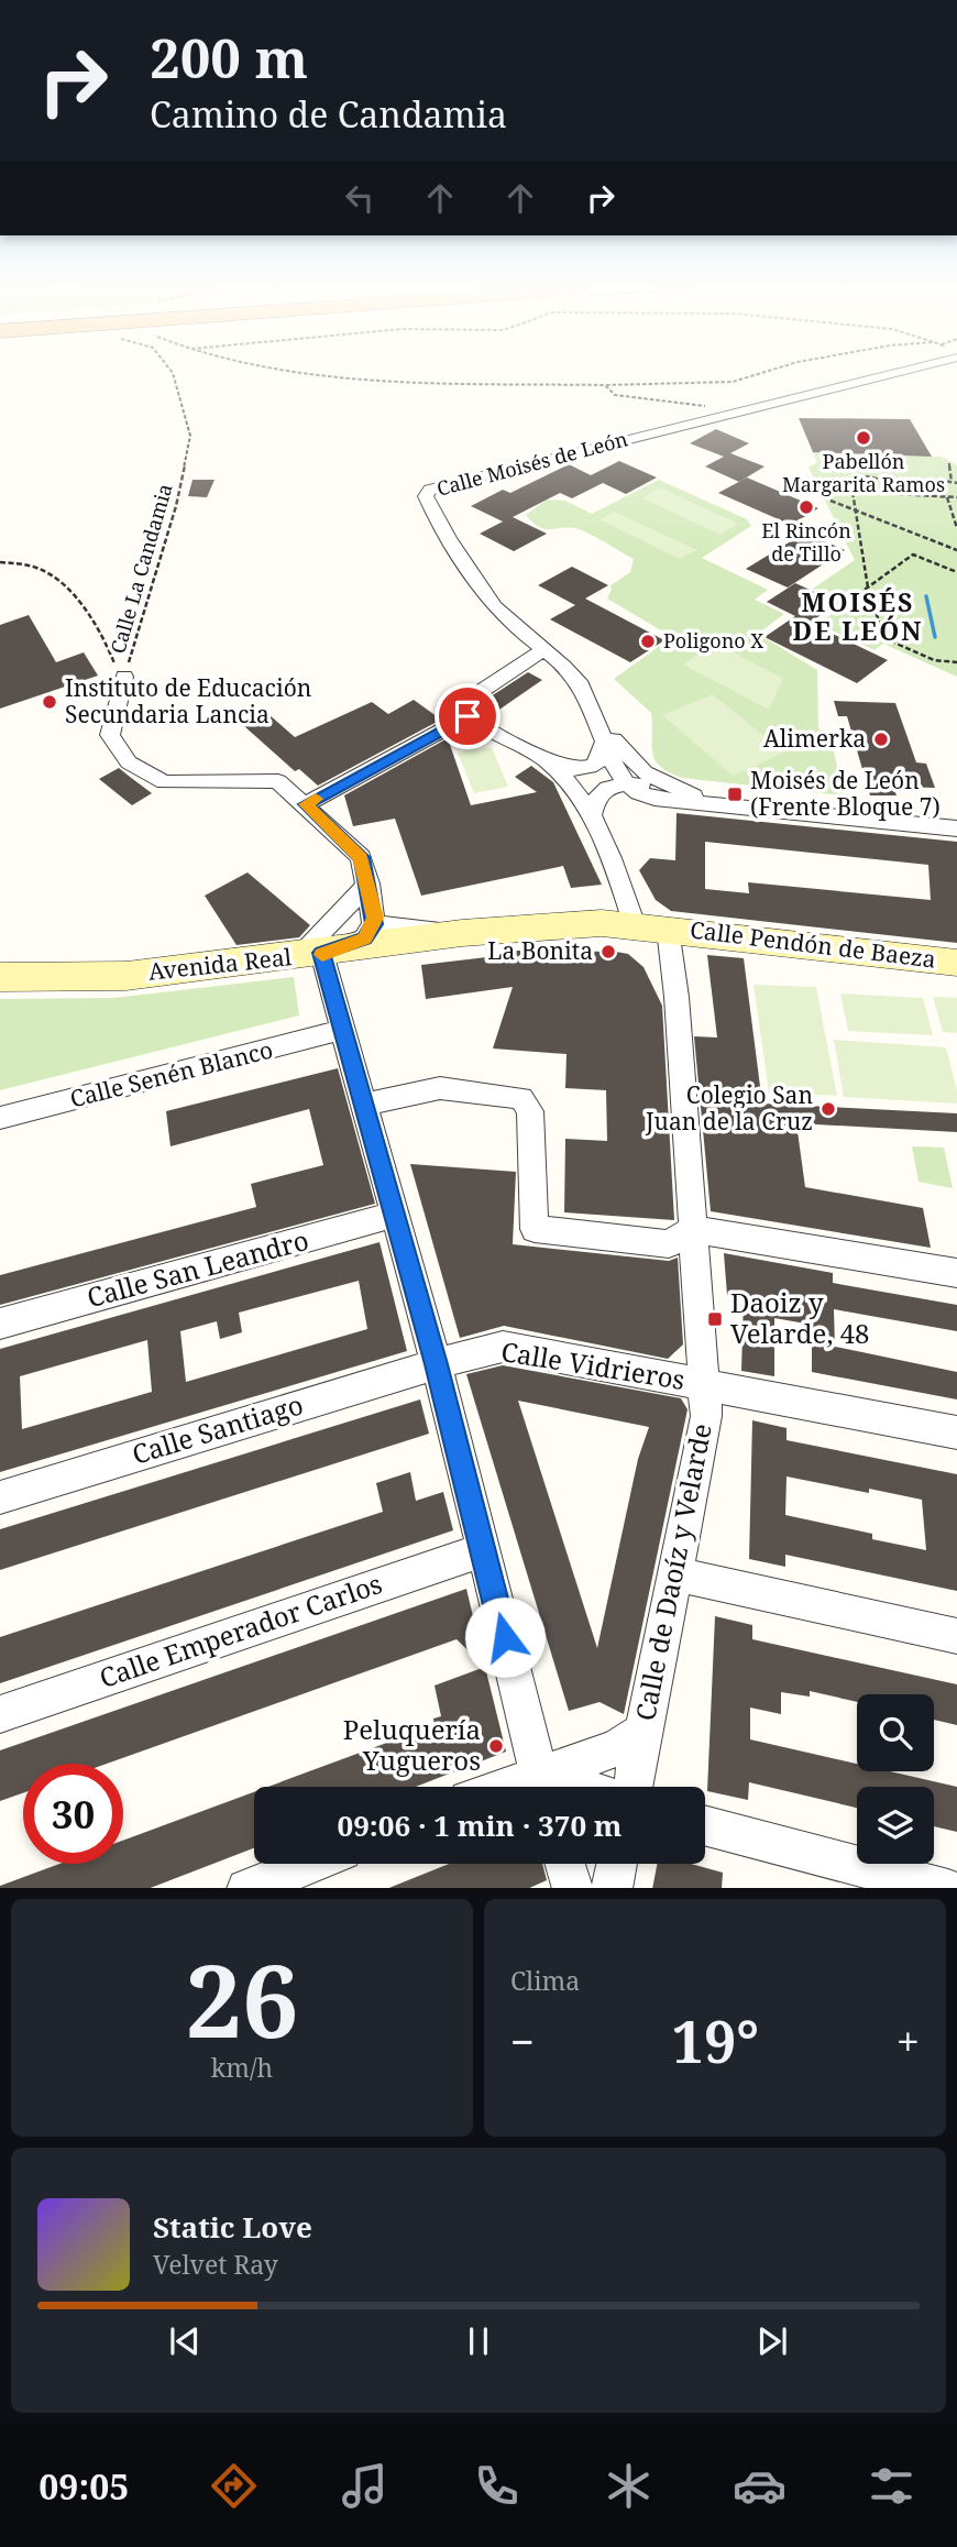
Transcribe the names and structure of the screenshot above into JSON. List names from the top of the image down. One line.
{"streets":{"main road":["Calle Pendón de Baeza","Avenida Real"],"street":["Calle Moisés de León","Calle Senén Blanco","Calle San Leandro","Calle Vidrieros","Calle Santiago","Calle de Daoíz y Velarde","Calle Emperador Carlos"],"path":["Calle La Candamia"]},"crossings":[["Calle Pendón de Baeza","Avenida Real"],["Calle Pendón de Baeza","Calle de Daoíz y Velarde"],["Avenida Real","Calle de Daoíz y Velarde"],["Calle Vidrieros","Calle Santiago"],["Calle Vidrieros","Calle de Daoíz y Velarde"]],"districts":["MOISÉS DE LEÓN"],"places":{"other":["Pabellón Margarita Ramos","El Rincón de Tillo","Poligono X","Instituto de Educación Secundaria Lancia","Alimerka","La Bonita","Colegio San Juan de la Cruz","Peluquería Yugueros"],"transit":["Moisés de León (Frente Bloque 7)","Daoiz y Velarde, 48"]},"page":{"turn":["200 m","Camino de Candamia"],"limit":"30","trip":"09:06 · 1 min · 370 m","tile":[["26","km/h"],"Clima"],"heat":["−","19°","+"],"song":["Static Love","Velvet Ray"],"tabs":"09:05"}}
